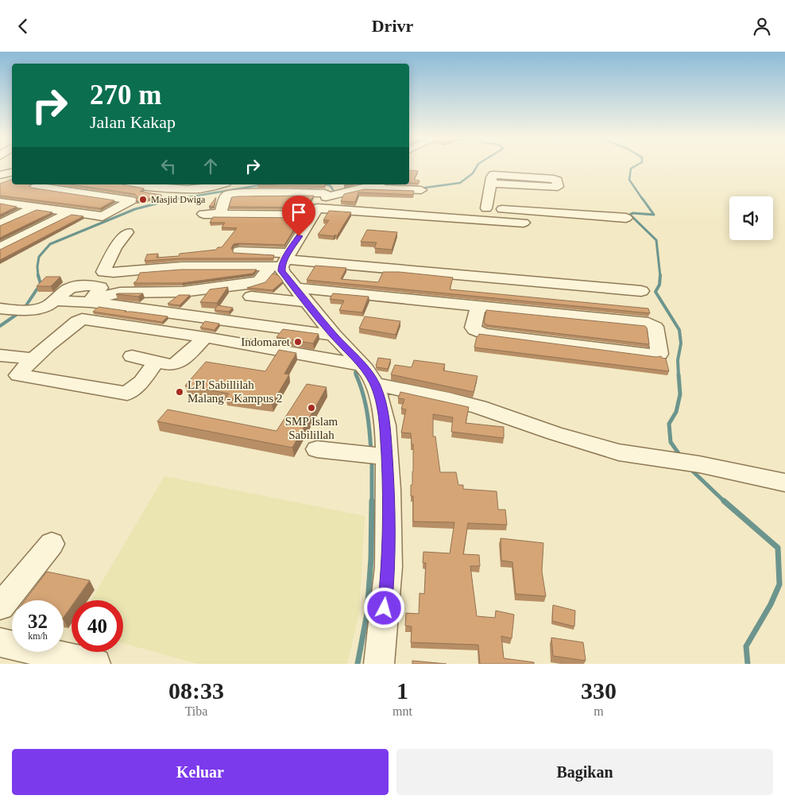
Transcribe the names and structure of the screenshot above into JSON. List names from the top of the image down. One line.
{"places":["Masjid Dwiga","Indomaret","LPI Sabillilah Malang - Kampus 2","SMP Islam Sabilillah"],"page":{"header":"Drivr","turn":["270 m","Jalan Kakap"],"speed":"32 km/h","limit":"40","eta":["08:33","Tiba","1","mnt","330","m"],"buttons":["Keluar","Bagikan"]}}
